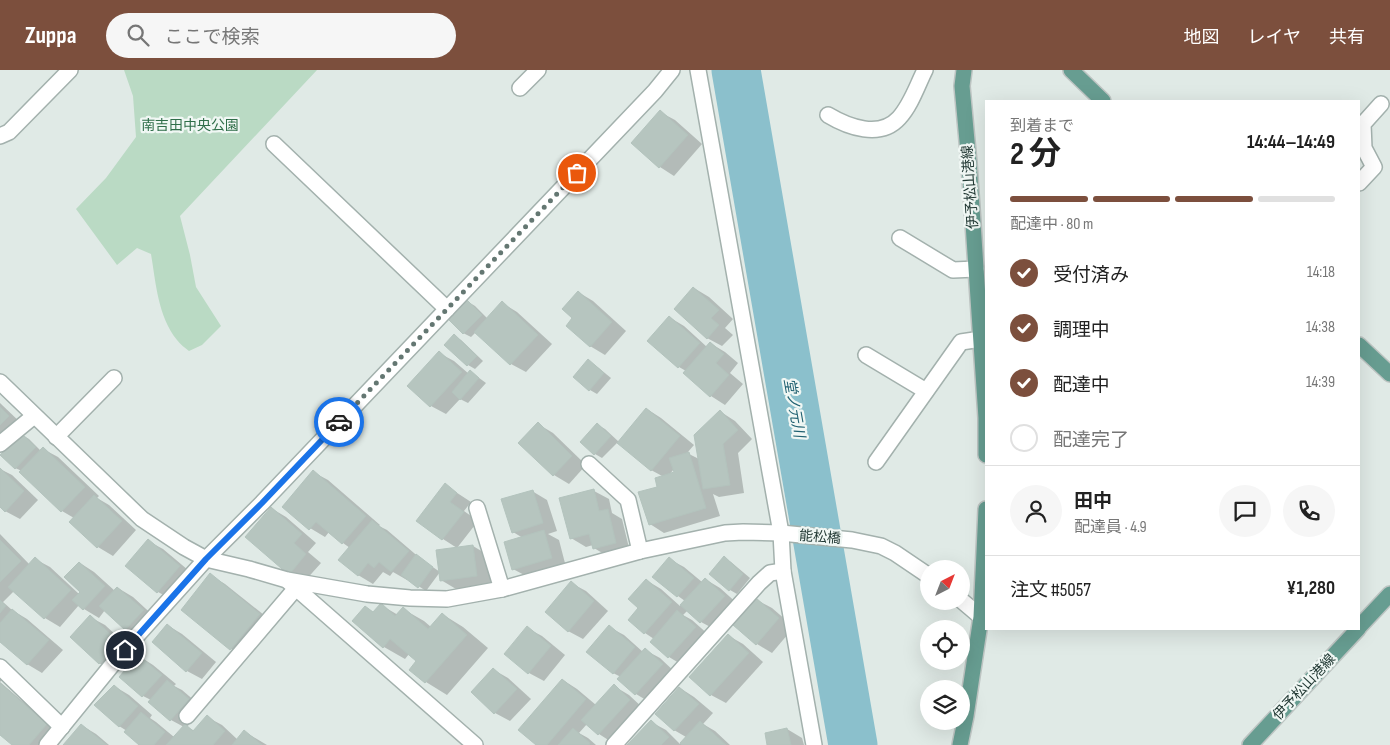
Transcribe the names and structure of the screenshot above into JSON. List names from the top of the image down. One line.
{"streets":{"main road":["伊予松山港線"],"street":["能松橋"]},"water":["堂ノ元川"],"parks":["南吉田中央公園"],"north":"top right","page":{"header":"Zuppa","search":"ここで検索","nav":["地図","レイヤ","共有"],"heading":["2 分","到着まで","14:44–14:49"],"panel":["田中","配達員 · 4.9","注文 #5057","¥1,280"],"bar":"配達中 · 80 m","list":[["受付済み","14:18"],["調理中","14:38"],["配達中","14:39"],"配達完了"]}}
